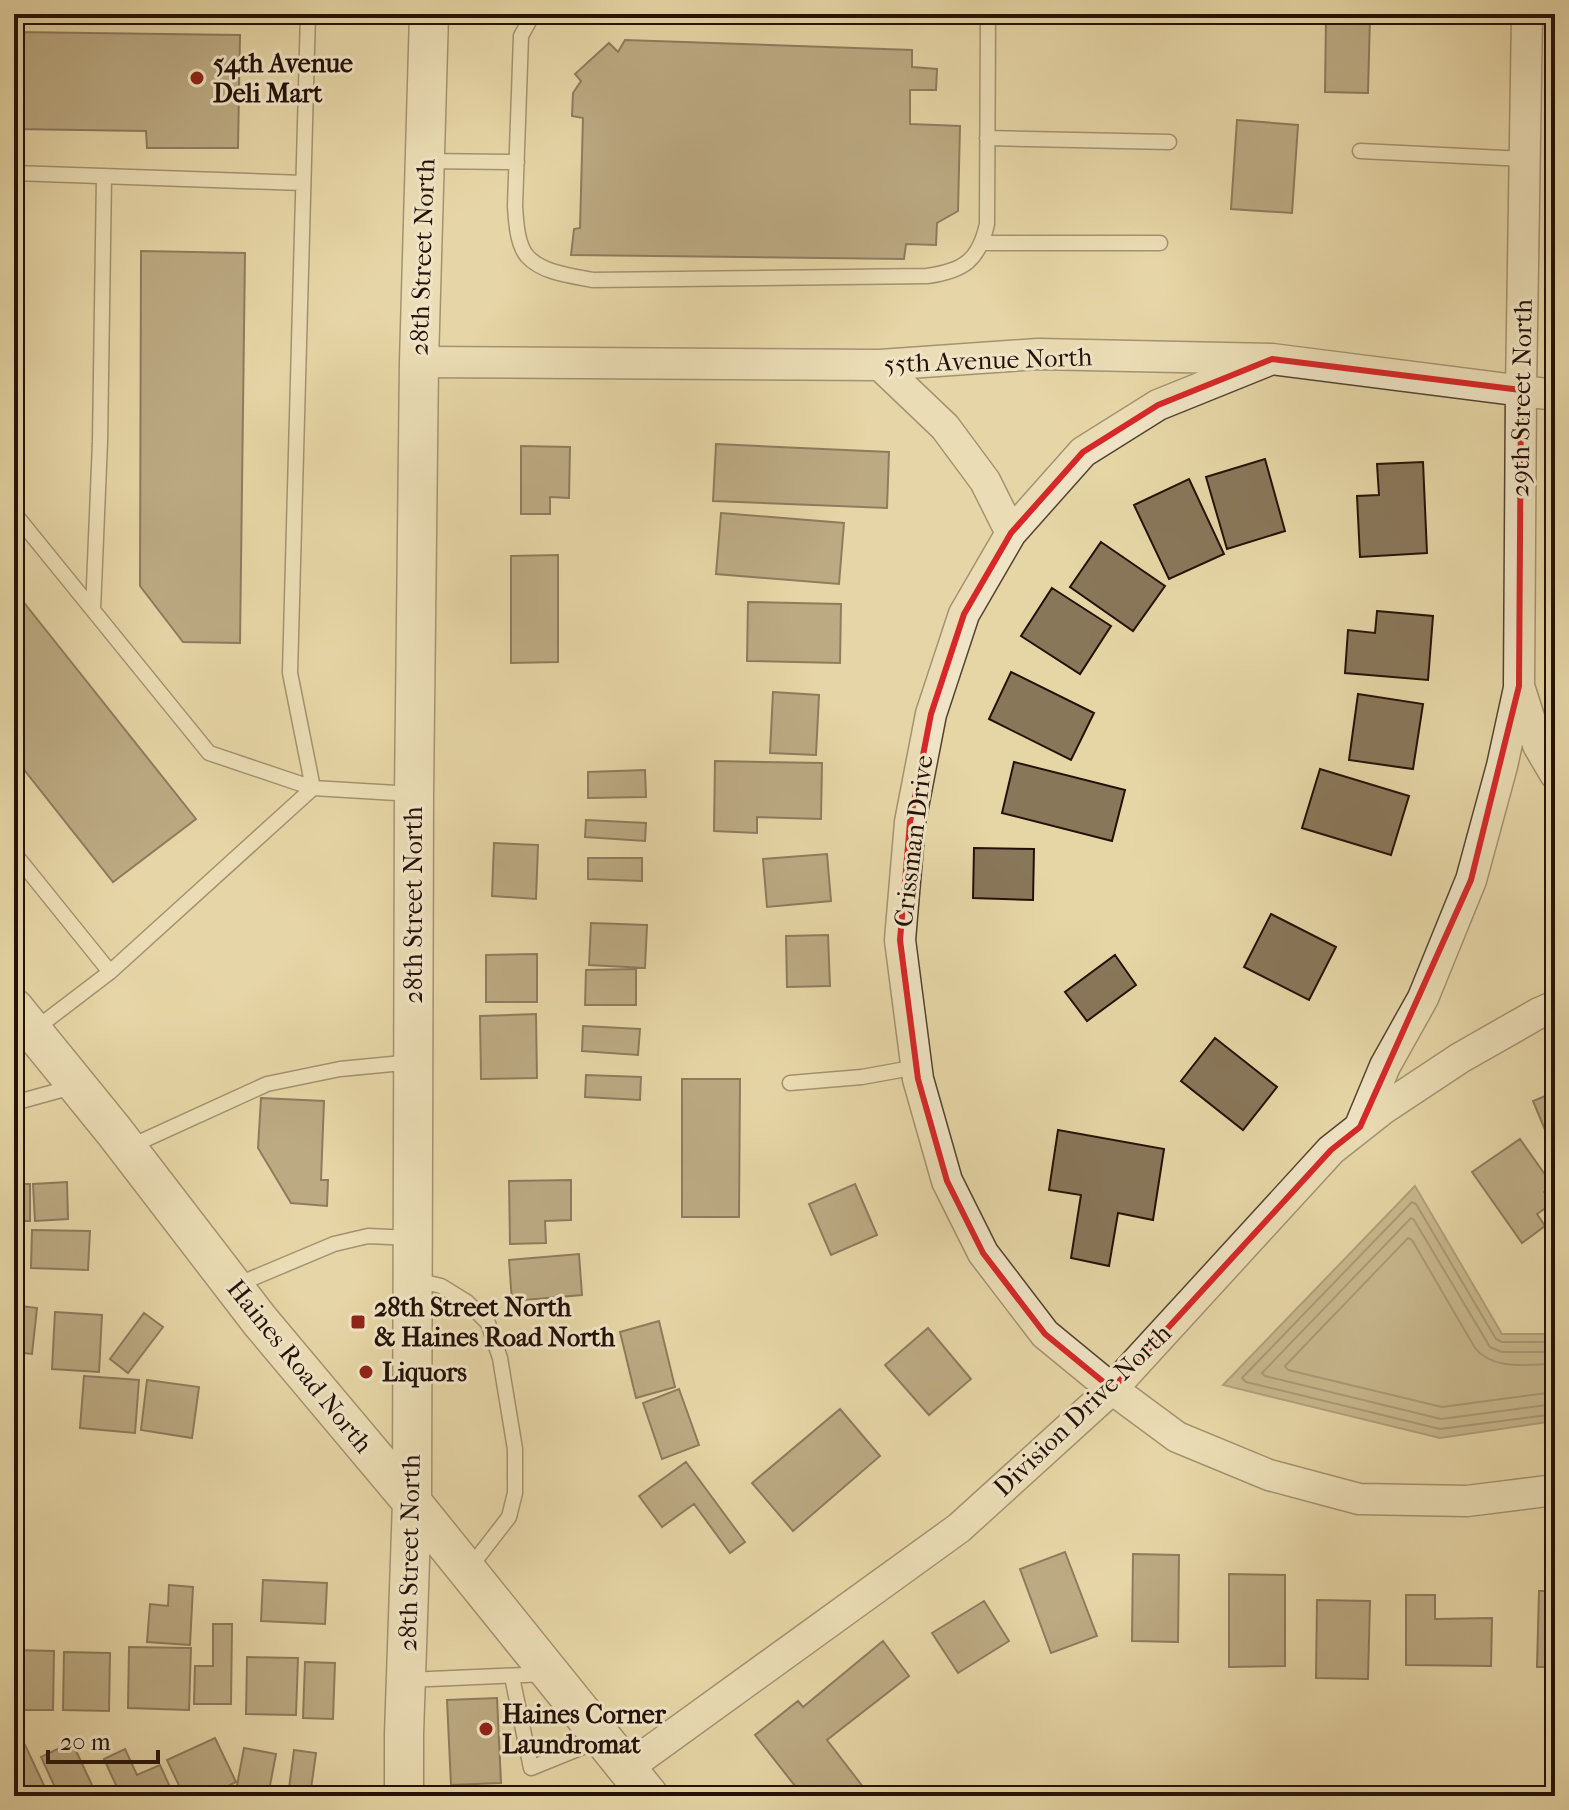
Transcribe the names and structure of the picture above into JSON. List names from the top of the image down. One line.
{"streets":{"street":["28th Street North","55th Avenue North","29th Street North","Crissman Drive","Haines Road North","Division Drive North"]},"crossings":[["28th Street North","55th Avenue North"],["28th Street North","Haines Road North"],["55th Avenue North","29th Street North"],["55th Avenue North","Crissman Drive"],["29th Street North","Division Drive North"],["Crissman Drive","Division Drive North"],["Haines Road North","Division Drive North"]],"places":{"other":["54th Avenue Deli Mart","Liquors","Haines Corner Laundromat"],"transit":["28th Street North & Haines Road North"]},"scale_bar":"20 m"}
